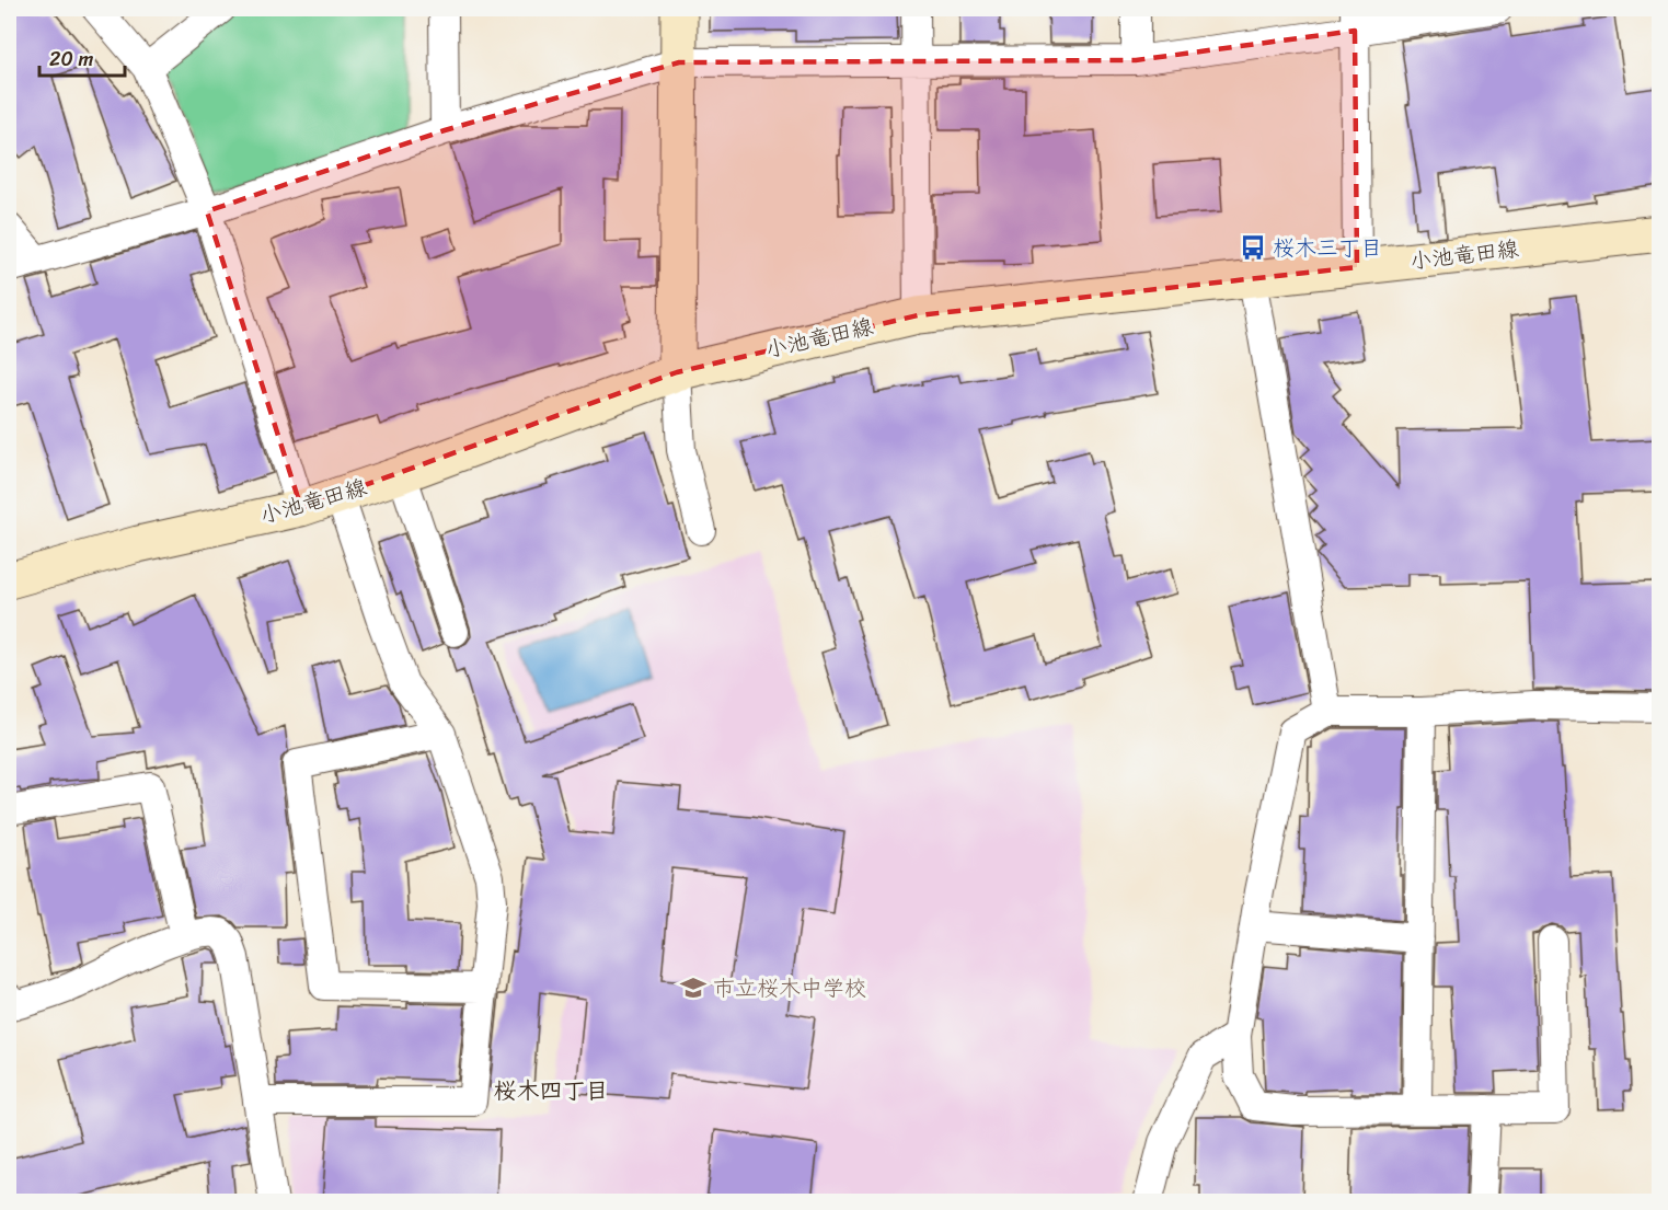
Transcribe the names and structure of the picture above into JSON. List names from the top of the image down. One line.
{"streets":{"main road":["小池竜田線"]},"districts":["桜木四丁目"],"places":{"bus stop":["桜木三丁目"],"school or university":["市立桜木中学校"]},"scale_bar":"20 m"}
